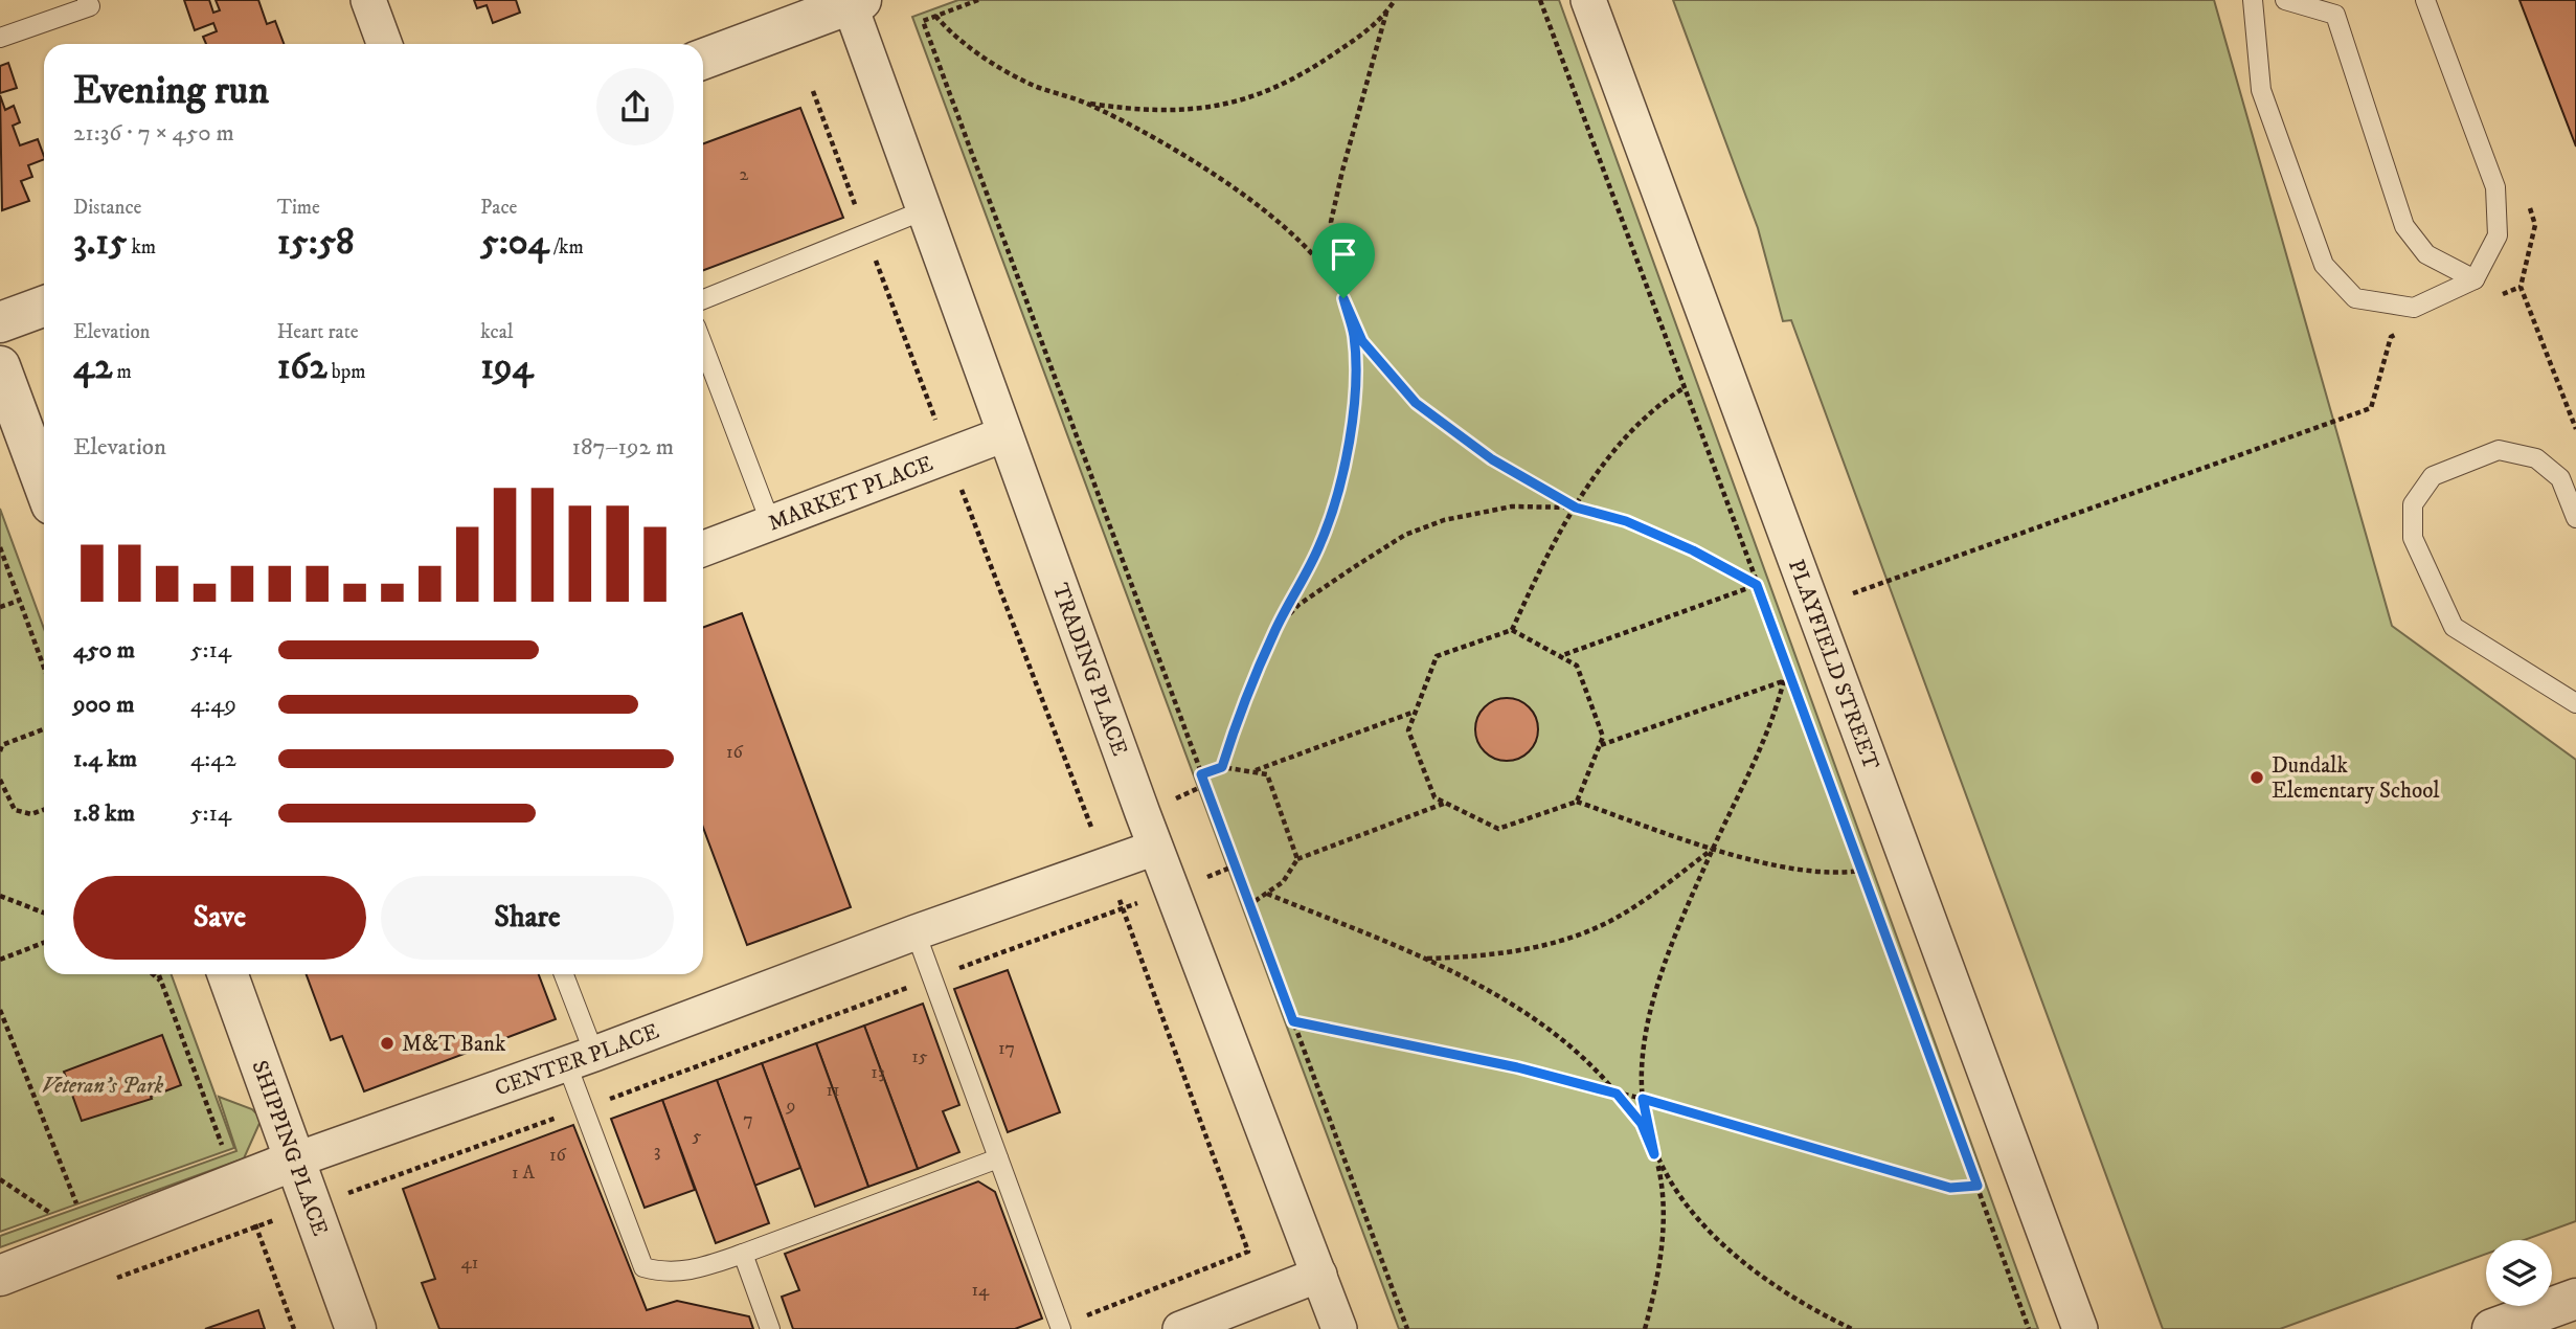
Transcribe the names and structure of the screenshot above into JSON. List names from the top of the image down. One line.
{"streets":{"street":["MARKET PLACE","PLAYFIELD STREET","TRADING PLACE","CENTER PLACE","SHIPPING PLACE"]},"crossings":[["MARKET PLACE","TRADING PLACE"],["TRADING PLACE","CENTER PLACE"],["CENTER PLACE","SHIPPING PLACE"]],"parks":["Veteran's Park"],"places":["Dundalk Elementary School","M&T Bank"],"house_numbers":["2","16","17","15","13","11","9","7","5","3","16","1 A","41","14"],"page":{"heading":["Evening run","21:36 · 7 × 450 m"],"stats":[["Distance","3.15 km"],["Time","15:58"],["Pace","5:04 /km"],["Elevation","42 m"],["Heart rate","162 bpm"],["kcal","194"]],"chart":["Elevation","187–192 m"],"list":[{"name":"450 m","note":"5:14"},{"name":"900 m","note":"4:49"},{"name":"1.4 km","note":"4:42"},{"name":"1.8 km","note":"5:14"}],"buttons":["Save","Share"]}}
